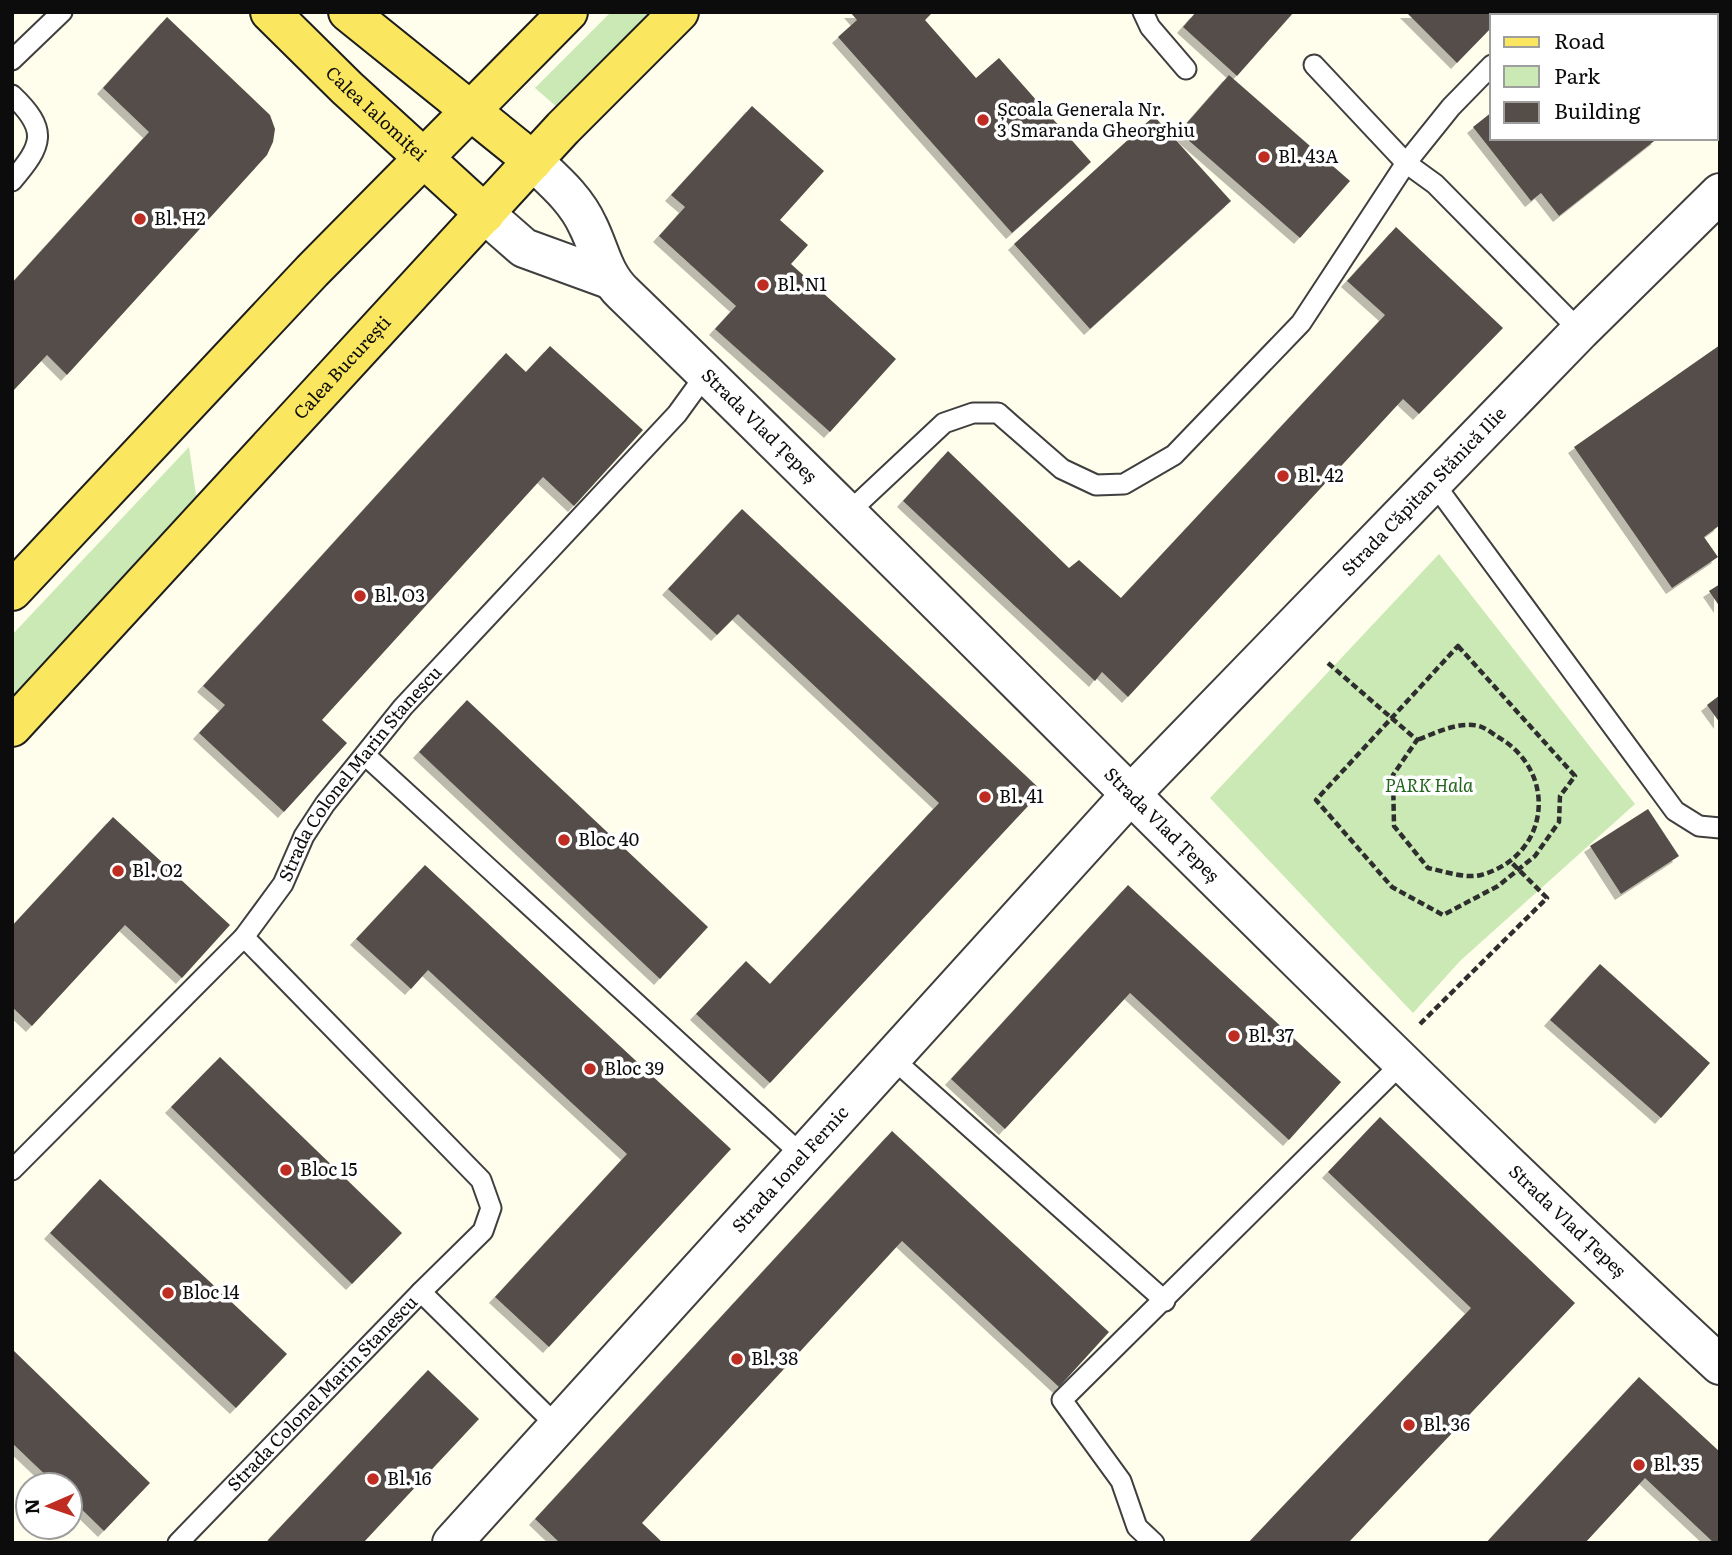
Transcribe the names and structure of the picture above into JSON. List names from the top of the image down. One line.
{"streets":{"main road":["Calea Ialomiței","Calea București"],"street":["Strada Vlad Țepeș","Strada Căpitan Stănică Ilie","Strada Ionel Fernic"],"lane":["Strada Colonel Marin Stanescu"]},"crossings":[["Calea Ialomiței","Calea București"],["Calea Ialomiței","Strada Vlad Țepeș"],["Calea București","Strada Vlad Țepeș"],["Strada Vlad Țepeș","Strada Căpitan Stănică Ilie"],["Strada Vlad Țepeș","Strada Colonel Marin Stanescu"],["Strada Vlad Țepeș","Strada Ionel Fernic"],["Strada Căpitan Stănică Ilie","Strada Ionel Fernic"],["Strada Colonel Marin Stanescu","Strada Ionel Fernic"]],"parks":["PARK Hala"],"places":["Școala Generala Nr. 3 Smaranda Gheorghiu","Bl. 43A","Bl. H2","Bl. N1","Bl. 42","Bl. O3","Bl. 41","Bloc 40","Bl. O2","Bl. 37","Bloc 39","Bloc 15","Bloc 14","Bl. 38","Bl. 36","Bl. 35","Bl. 16"],"legend":["Road","Park","Building"],"north":"left"}
